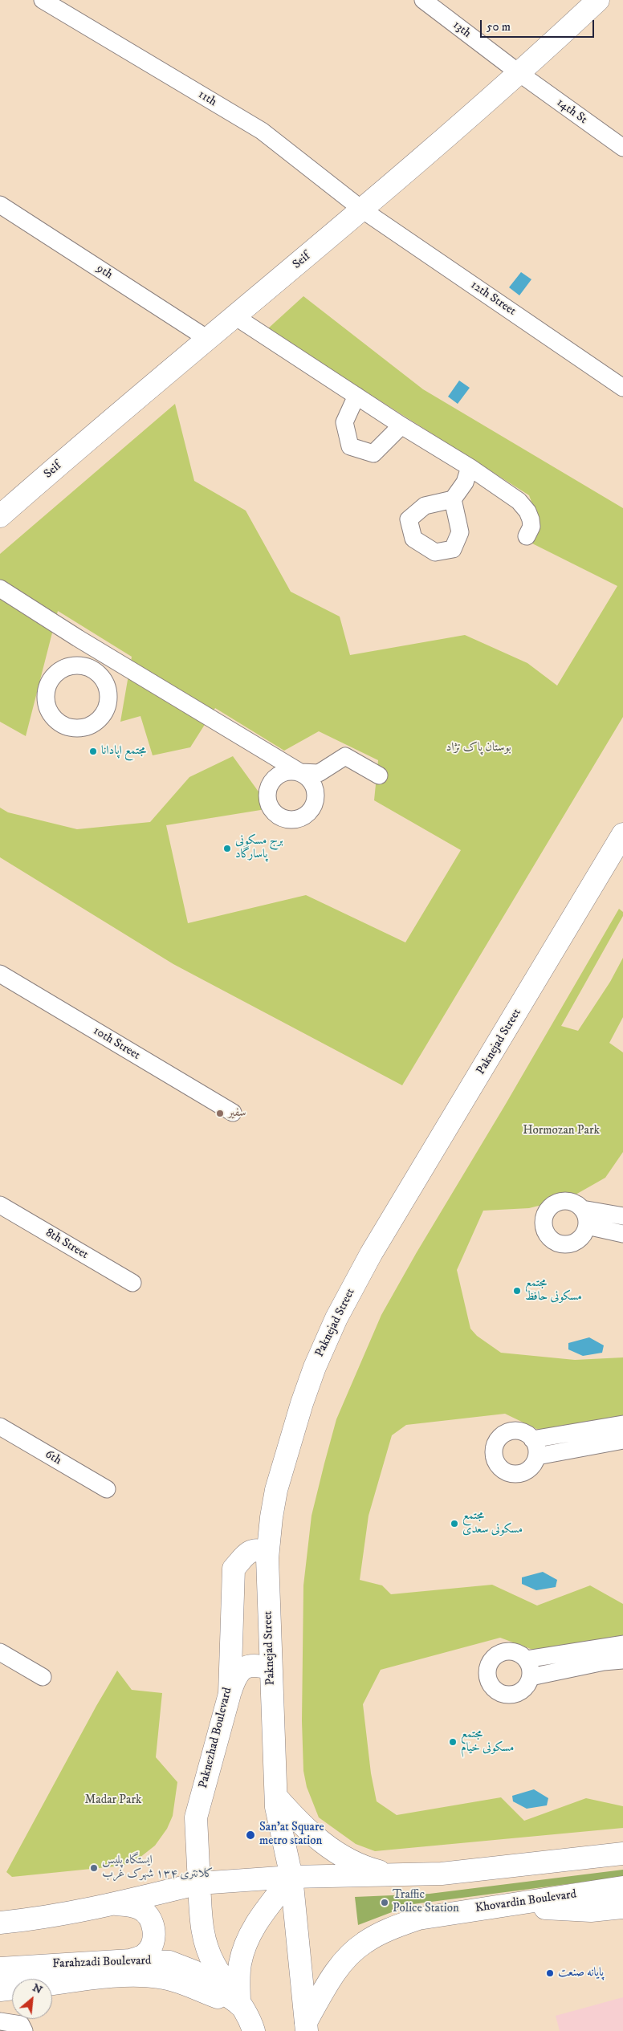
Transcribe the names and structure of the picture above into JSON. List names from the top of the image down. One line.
{"streets":{"main road":["Seif","Paknejad Street","Paknezhad Boulevard","Khovardin Boulevard","Farahzadi Boulevard"],"street":["13th","11th","14th St","9th","12th Street","10th Street","8th Street","6th"]},"crossings":[["13th","14th St"],["13th","Seif"],["11th","Seif"],["11th","12th Street"],["14th St","Seif"],["Seif","9th"],["Seif","12th Street"],["Paknejad Street","Paknezhad Boulevard"],["Paknejad Street","Khovardin Boulevard"],["Paknezhad Boulevard","Farahzadi Boulevard"]],"parks":["بوستان پاک نژاد","Hormozan Park","Madar Park"],"places":["مجتمع اپادانا","برج مسکونی پاسارگاد","سفیر","مجتمع مسکونی حافظ","مجتمع مسکونی سعدی","مجتمع مسکونی خیام","San'at Square metro station","ایستگاه پلیس کلانتری ۱۳۴ شهرک غرب","Traffic Police Station","پایانه صنعت"],"scale_bar":"50 m","north":"top right"}
